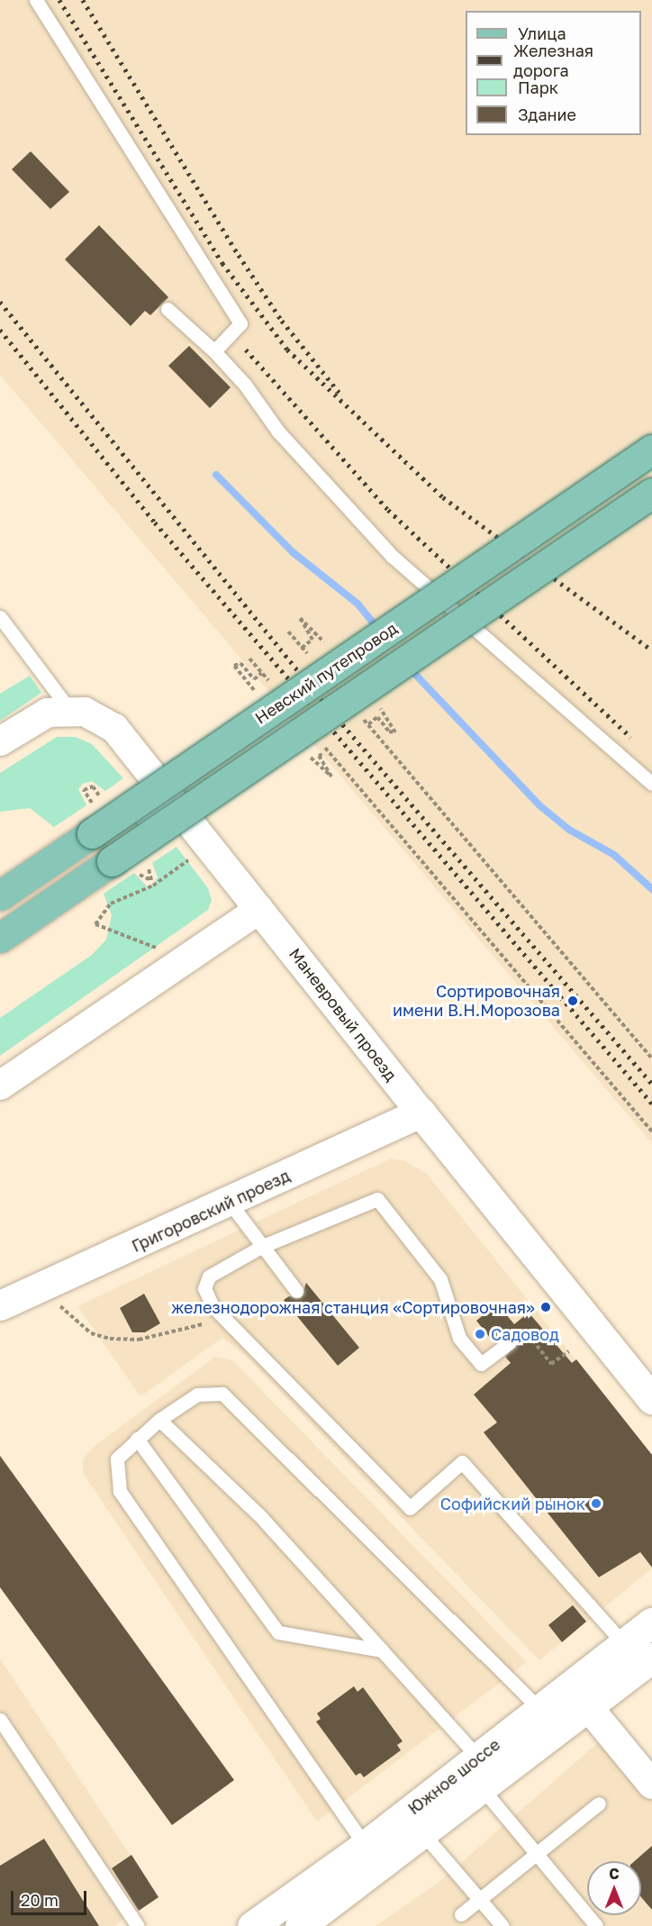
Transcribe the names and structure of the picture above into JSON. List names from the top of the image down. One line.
{"streets":{"main road":["Невский путепровод"],"street":["Маневровый проезд","Григоровский проезд","Южное шоссе"]},"crossings":[["Маневровый проезд","Григоровский проезд"]],"places":["Сортировочная имени В.Н.Морозова","железнодорожная станция «Сортировочная»","Садовод","Софийский рынок"],"legend":["Улица","Железная дорога","Парк","Здание"],"scale_bar":"20 m","north":"top"}
